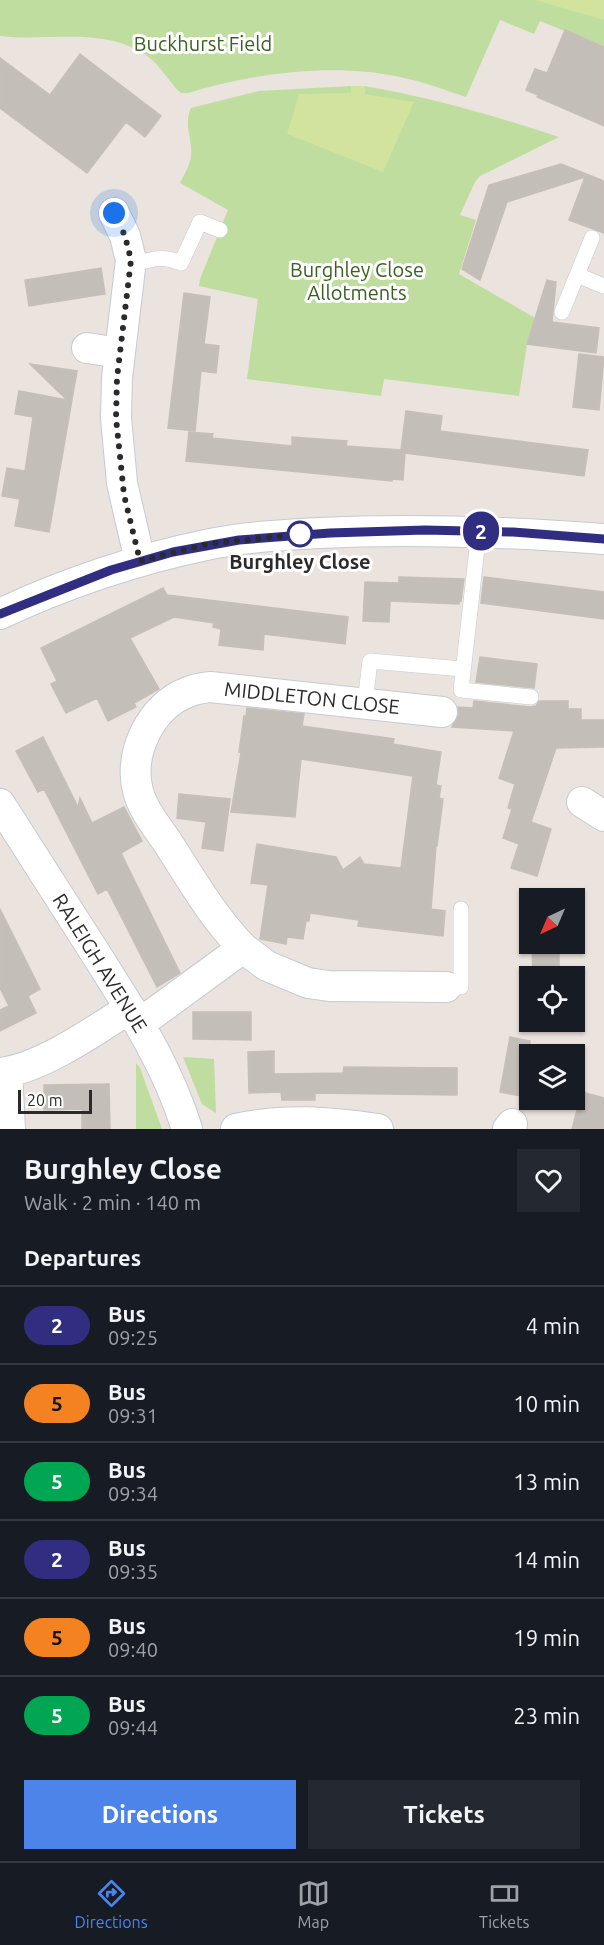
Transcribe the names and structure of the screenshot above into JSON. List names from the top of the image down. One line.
{"streets":{"street":["MIDDLETON CLOSE","RALEIGH AVENUE"]},"parks":["Buckhurst Field","Burghley Close Allotments"],"places":["Burghley Close"],"lines":["bus line 2"],"scale_bar":"20 m","north":"bottom left","page":{"on_map":"2","scale":"20 m","heading":[["Burghley Close","Walk · 2 min · 140 m"],"Departures"],"list":[{"mark":"2","name":"Bus","note":"09:25","value":"4 min"},{"mark":"5","name":"Bus","note":"09:31","value":"10 min"},{"mark":"5","name":"Bus","note":"09:34","value":"13 min"},{"mark":"2","name":"Bus","note":"09:35","value":"14 min"},{"mark":"5","name":"Bus","note":"09:40","value":"19 min"},{"mark":"5","name":"Bus","note":"09:44","value":"23 min"}],"buttons":["Directions","Tickets"],"tabs":["Directions","Map","Tickets"]}}
